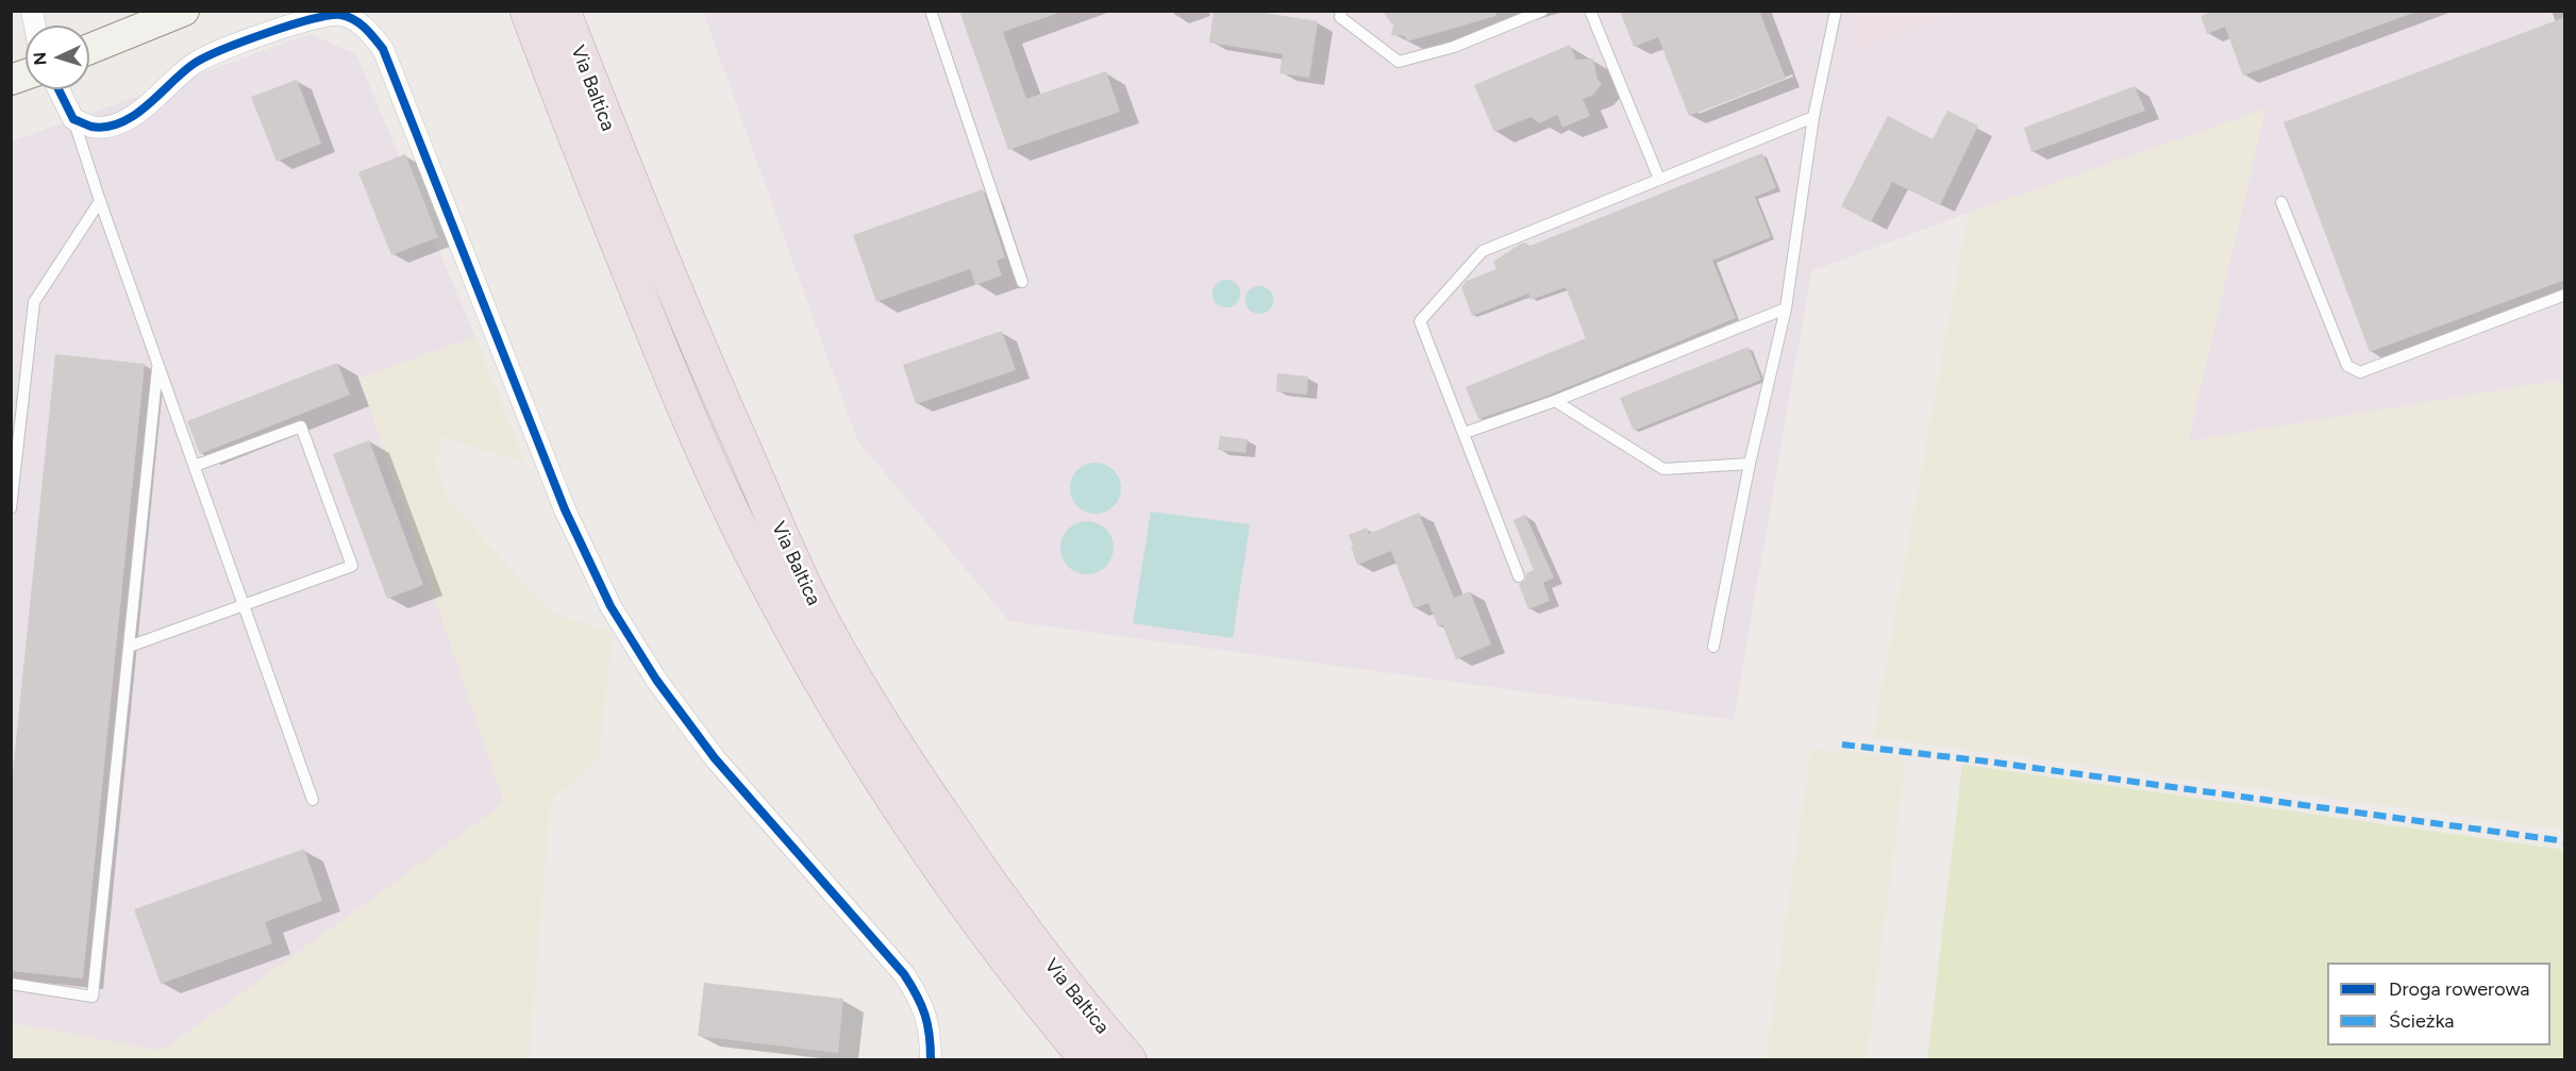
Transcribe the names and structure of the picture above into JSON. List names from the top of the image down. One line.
{"streets":{"highway":["Via Baltica"]},"legend":["Droga rowerowa","Ścieżka"],"north":"left"}
